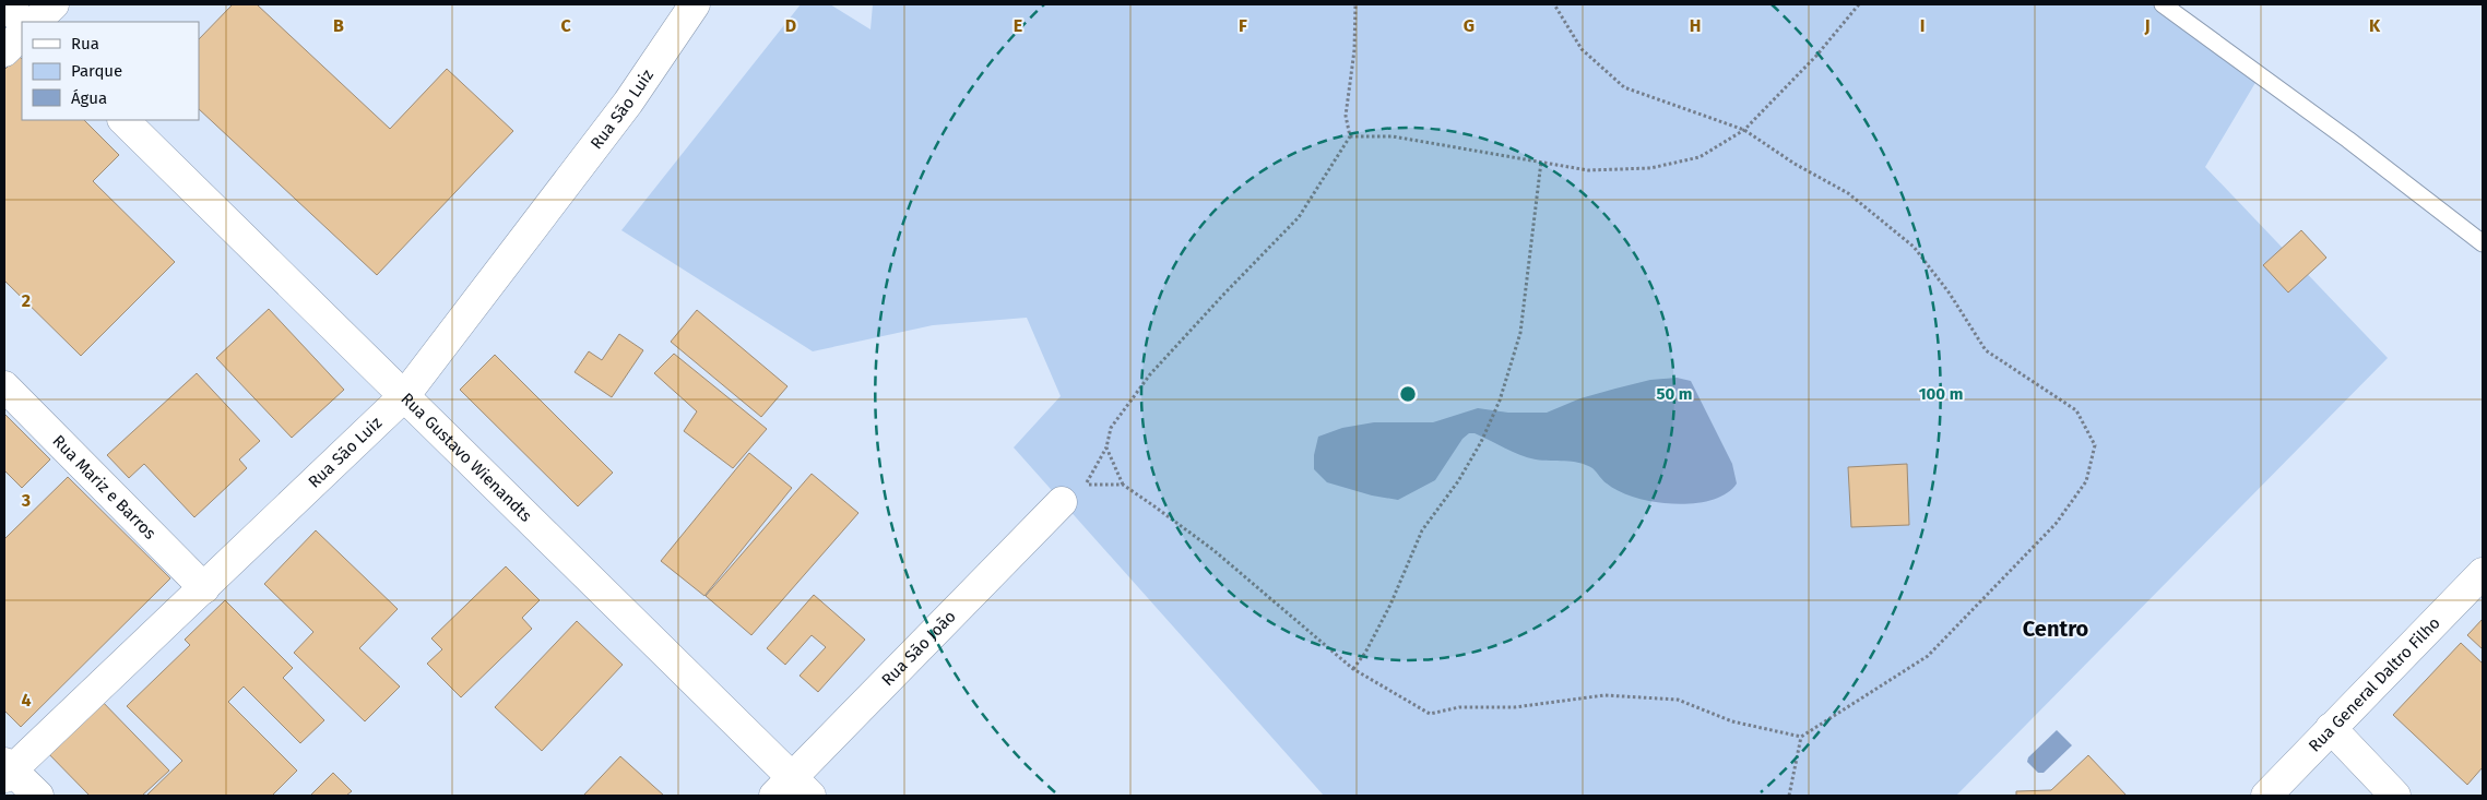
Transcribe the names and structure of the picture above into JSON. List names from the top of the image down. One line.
{"streets":{"street":["Rua São Luiz","Rua Gustavo Wienandts","Rua Mariz e Barros","Rua São João","Rua General Daltro Filho"]},"crossings":[["Rua São Luiz","Rua Gustavo Wienandts"],["Rua São Luiz","Rua Mariz e Barros"],["Rua Gustavo Wienandts","Rua São João"]],"districts":["Centro"],"legend":["Rua","Parque","Água"],"grid":{"columns":["B","C","D","E","F","G","H","I","J","K"],"rows":["2","3","4"]},"rings":["50 m","100 m"]}
